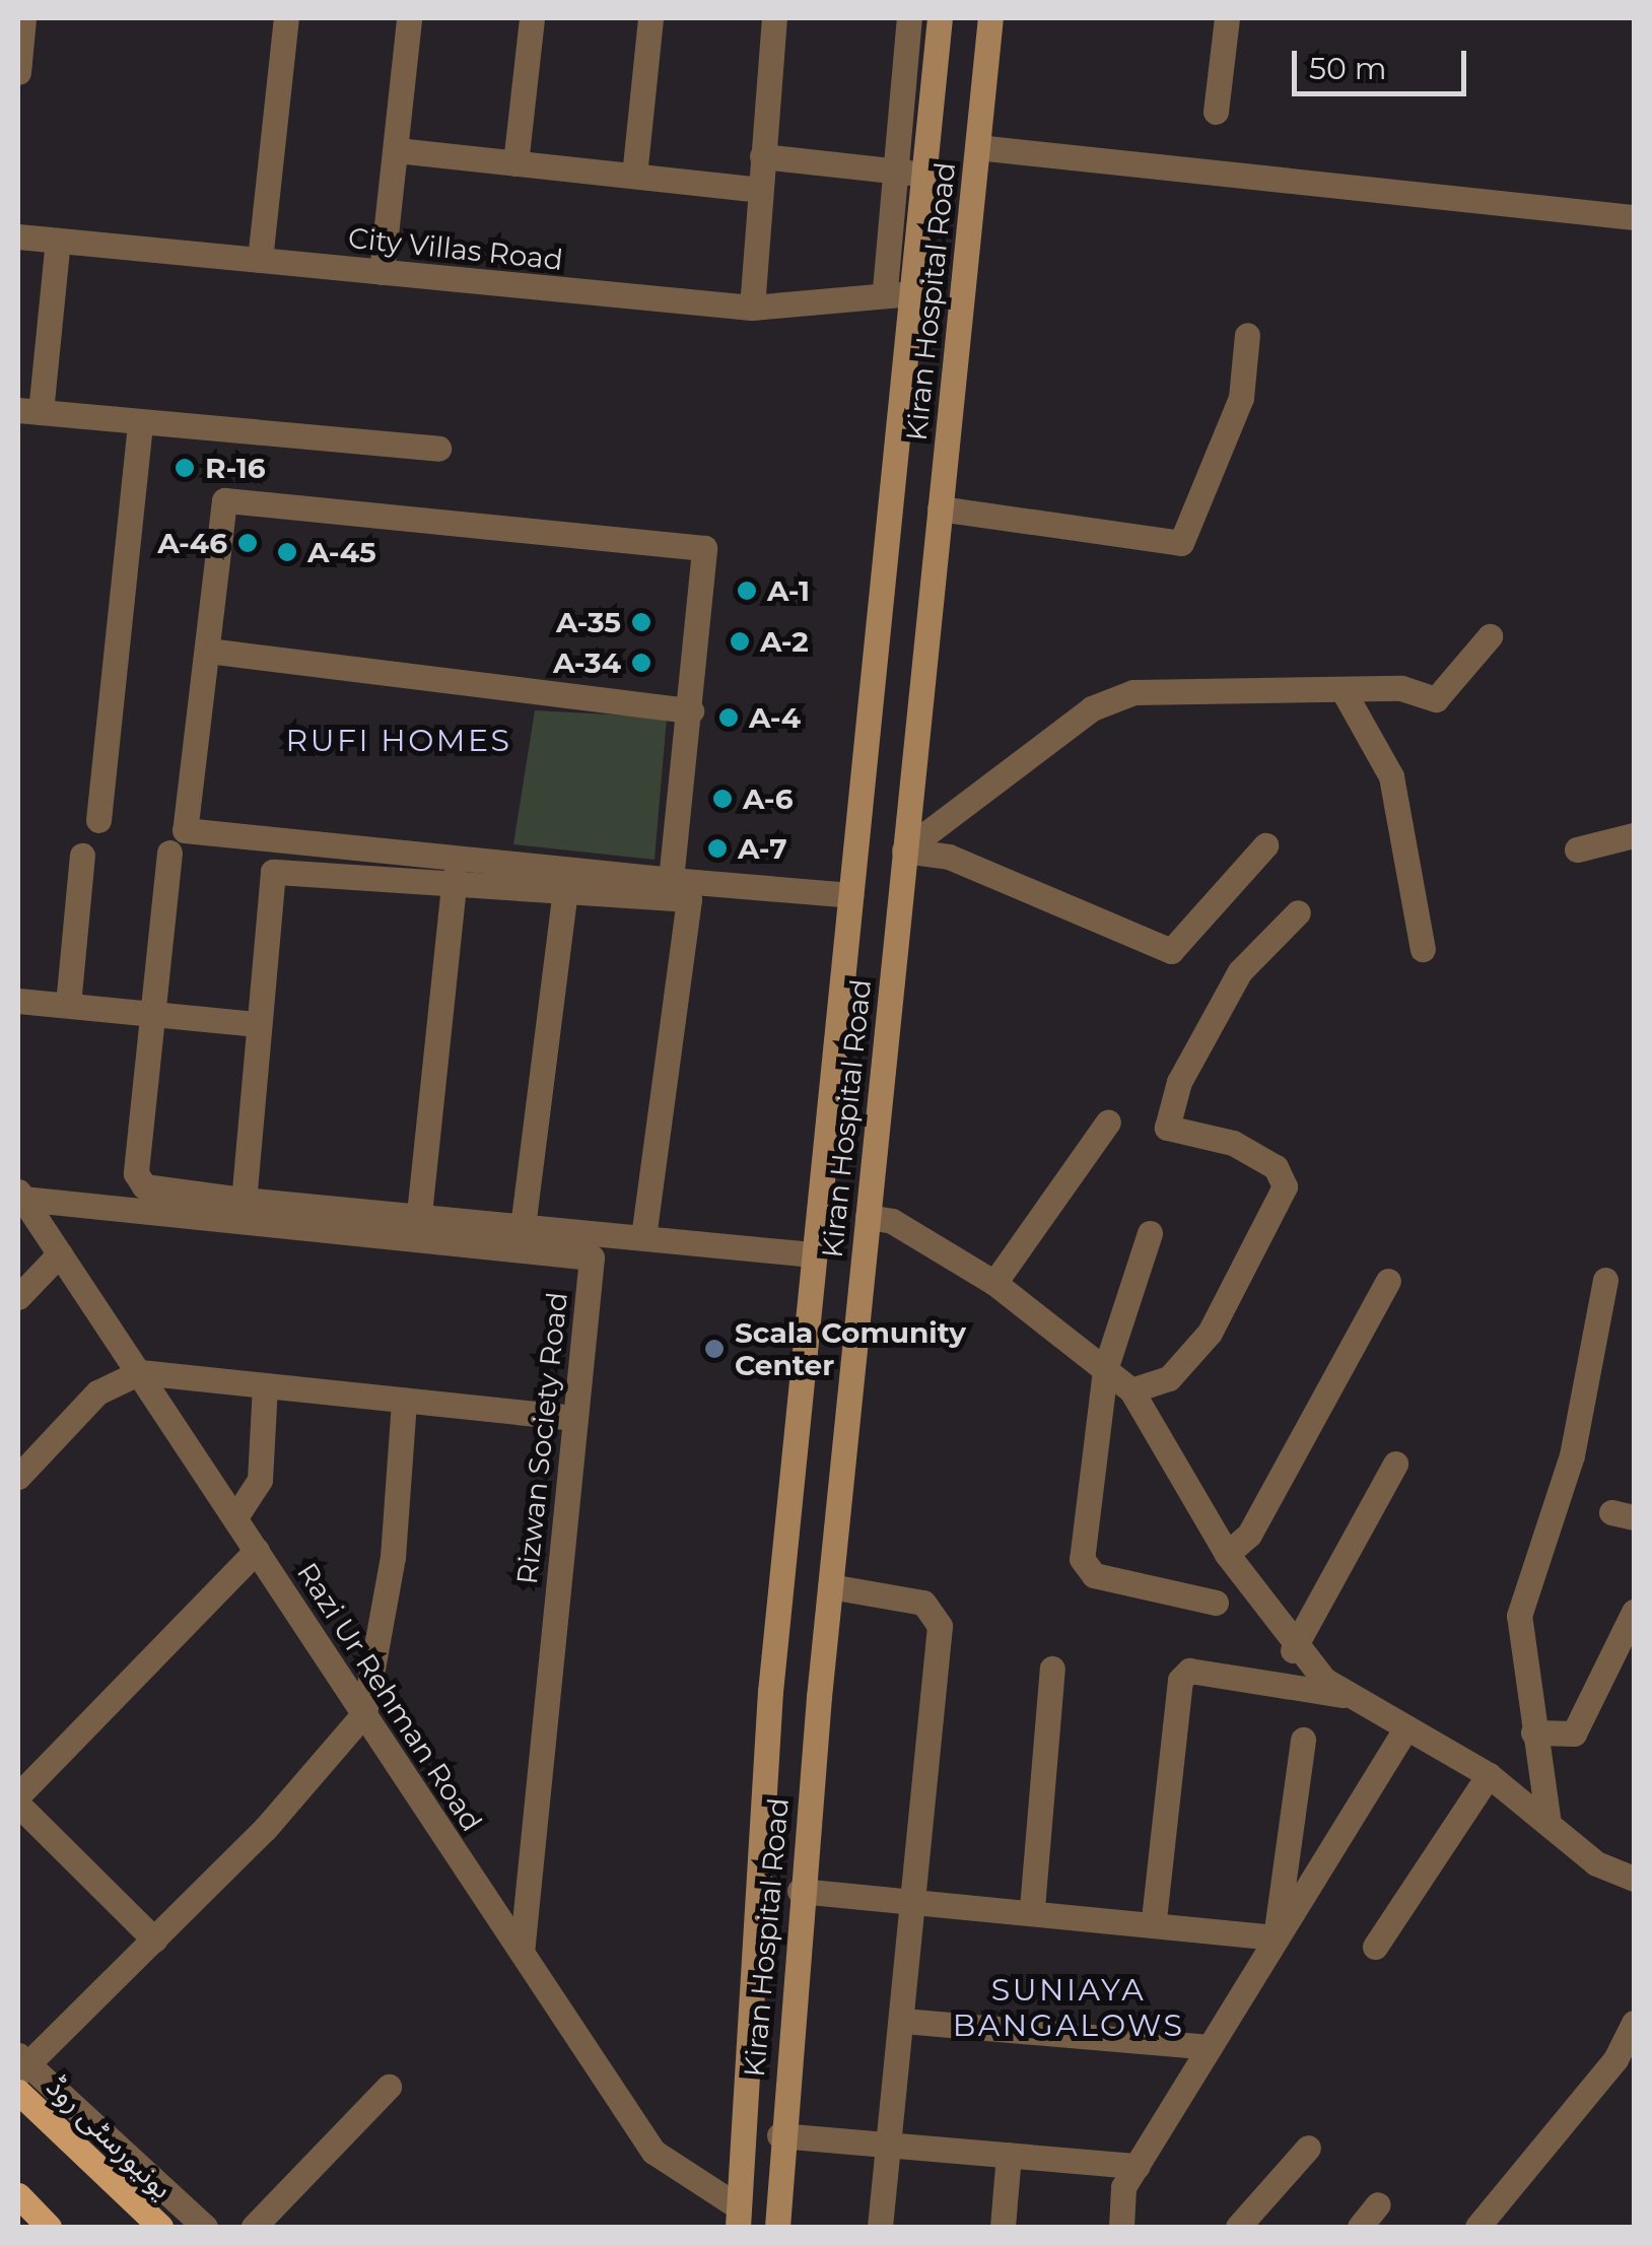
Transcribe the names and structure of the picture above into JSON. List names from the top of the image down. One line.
{"streets":{"main road":["Kiran Hospital Road","یونیورسٹی روڈ"],"street":["City Villas Road","Rizwan Society Road","Razi Ur Rehman Road"]},"crossings":[["City Villas Road","Kiran Hospital Road"],["Kiran Hospital Road","Razi Ur Rehman Road"],["Rizwan Society Road","Razi Ur Rehman Road"]],"districts":["RUFI HOMES","SUNIAYA BANGALOWS"],"places":["R-16","A-46","A-45","A-1","A-35","A-2","A-34","A-4","A-6","A-7","Scala Comunity Center"],"scale_bar":"50 m"}
